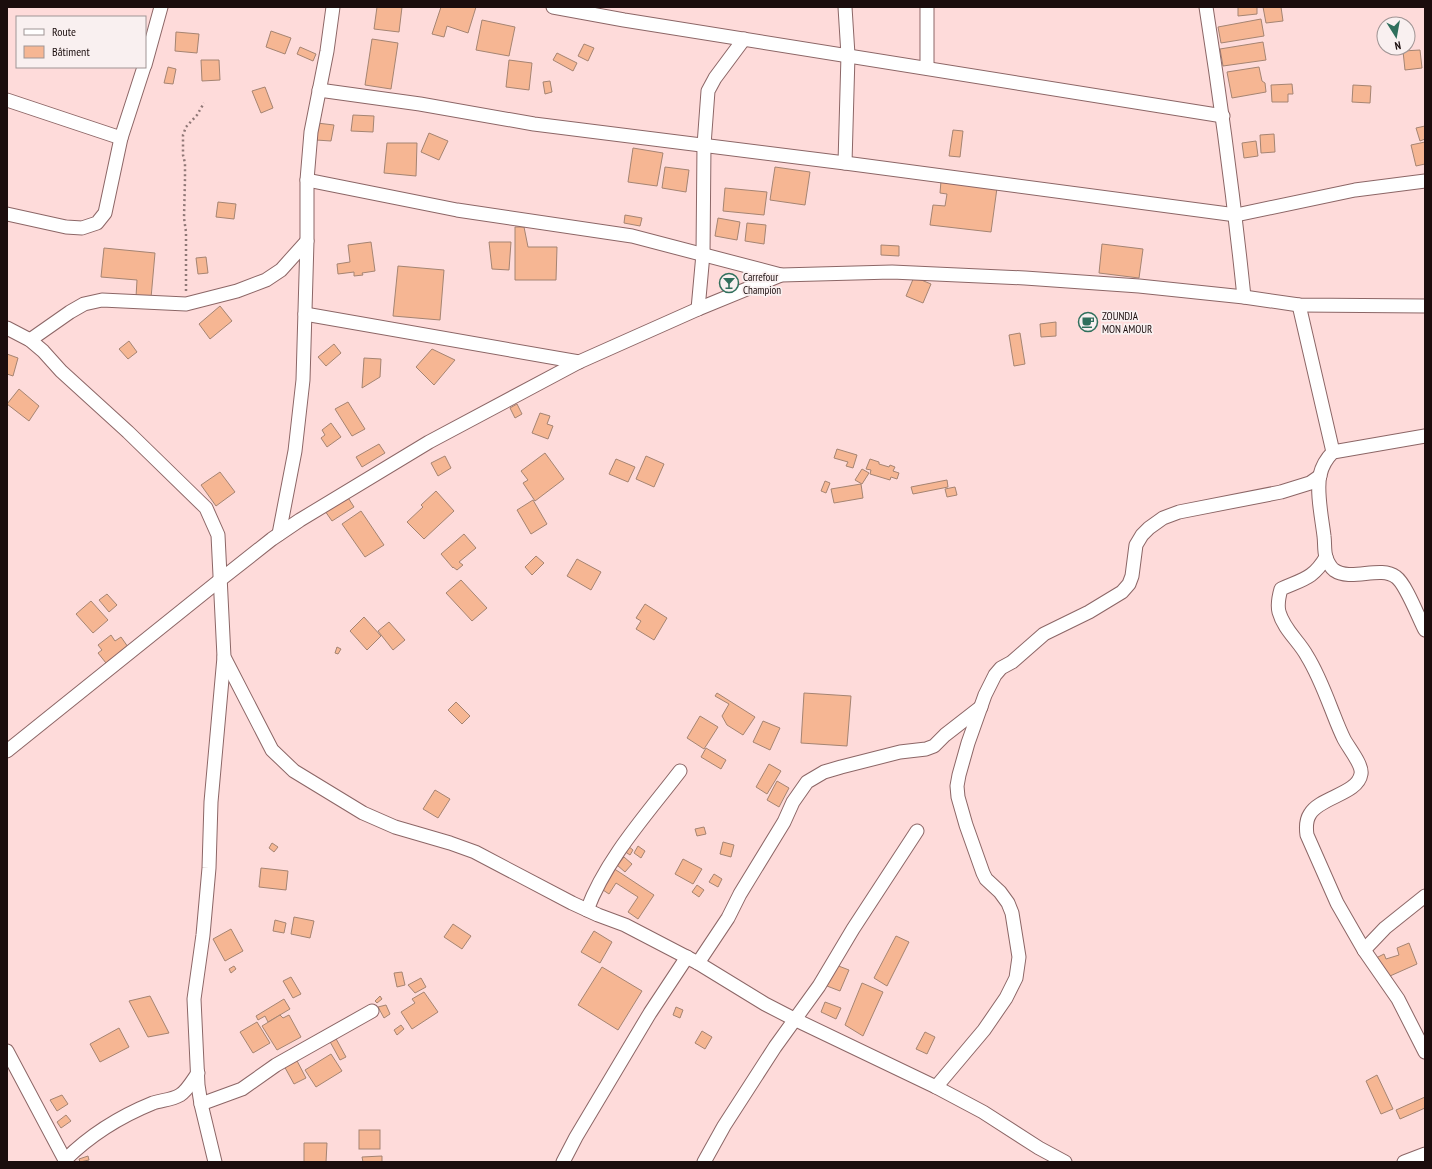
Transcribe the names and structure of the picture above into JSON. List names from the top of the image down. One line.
{"places":{"bar":["Carrefour Champion"],"cafe":["ZOUNDJA MON AMOUR"]},"legend":["Route","Bâtiment"],"north":"bottom"}
